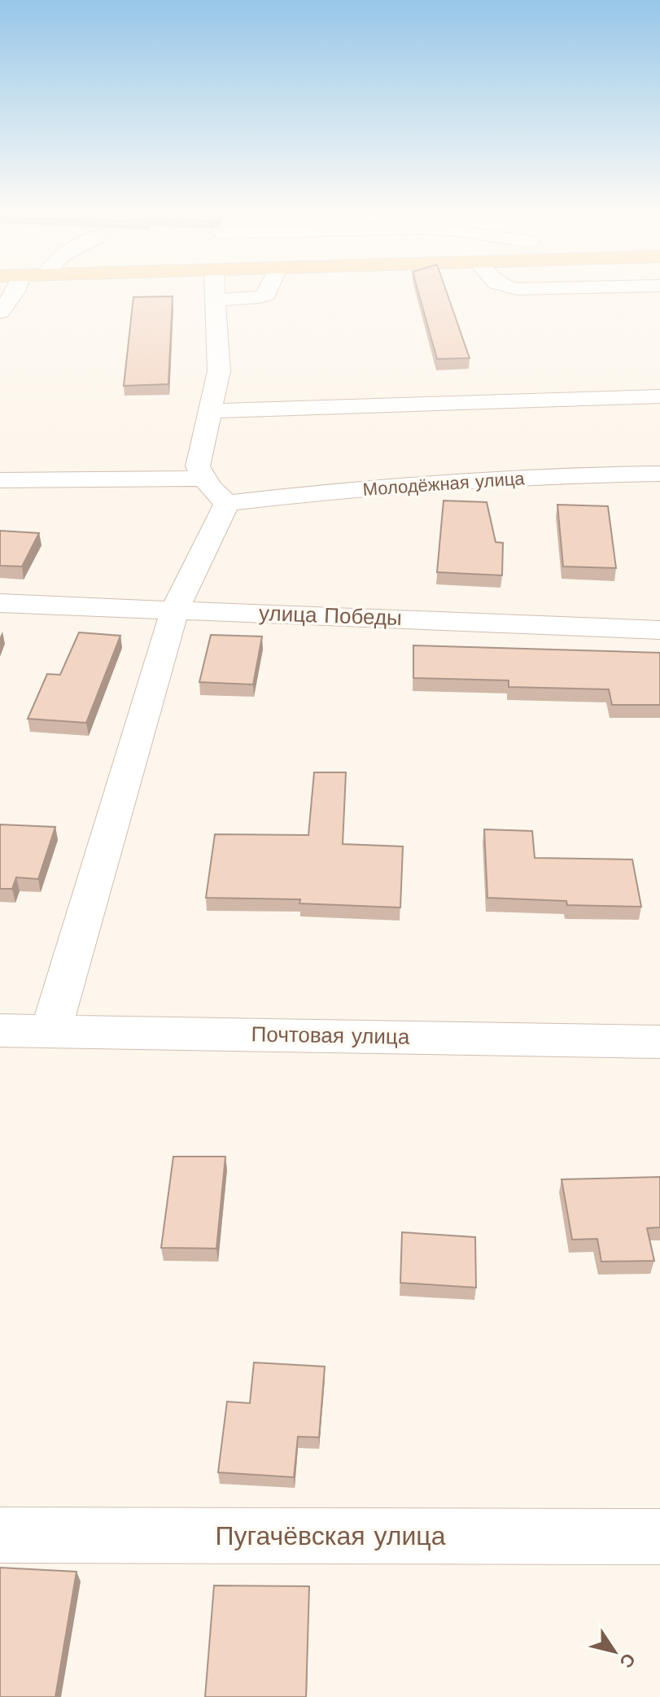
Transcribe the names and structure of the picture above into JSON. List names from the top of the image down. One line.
{"streets":{"street":["Молодёжная улица","улица Победы","Почтовая улица","Пугачёвская улица"]},"north":"bottom right"}
